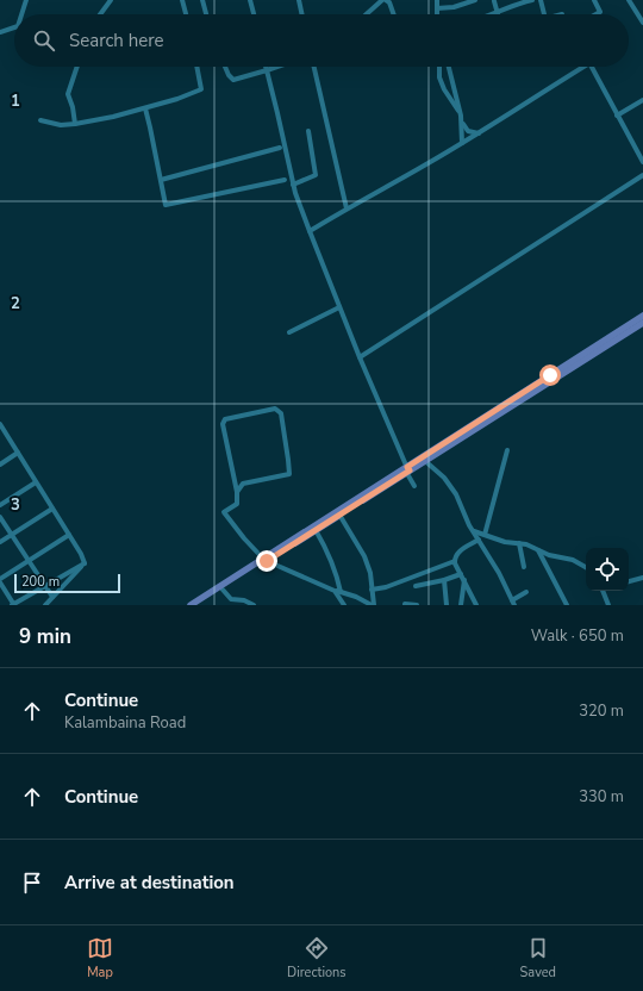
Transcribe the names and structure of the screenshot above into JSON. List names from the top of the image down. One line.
{"scale_bar":"200 m","page":{"search":"Search here","scale":"200 m","heading":["9 min","Walk · 650 m"],"list":[["Continue","Kalambaina Road","320 m"],["Continue","330 m"],"Arrive at destination"],"nav":["Map","Directions","Saved"]},"grid":{"rows":["1","2","3"]}}
